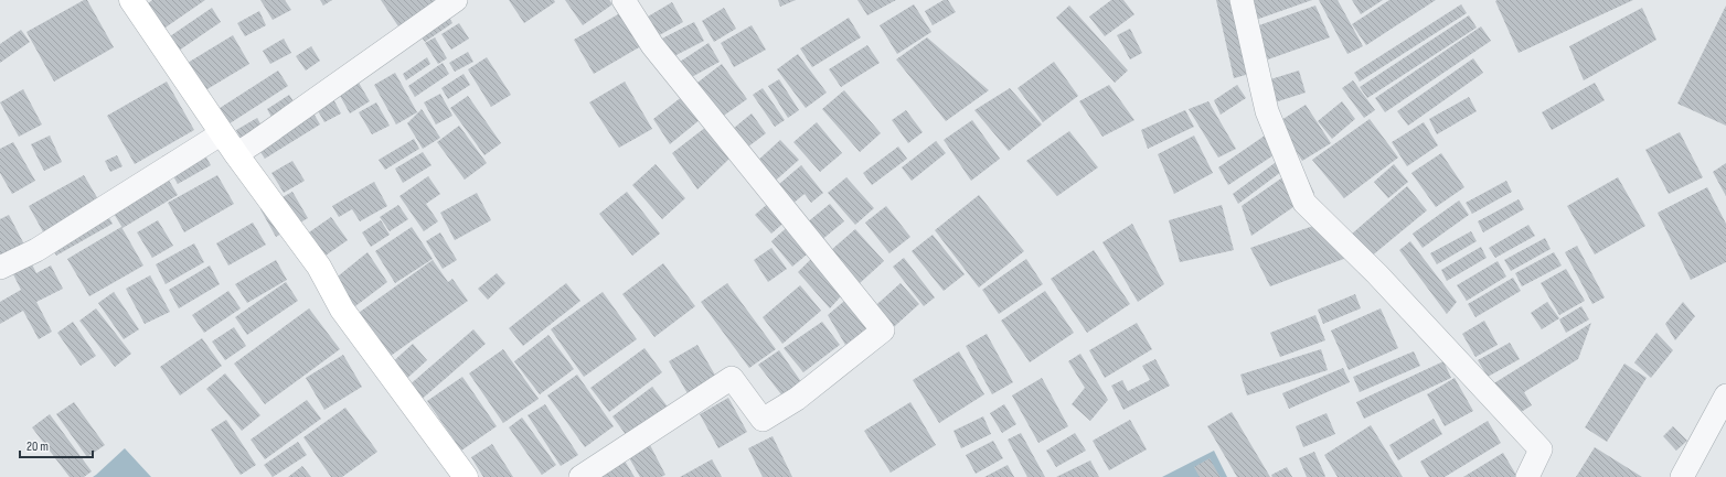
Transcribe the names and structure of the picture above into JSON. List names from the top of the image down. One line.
{"scale_bar":"20 m"}
